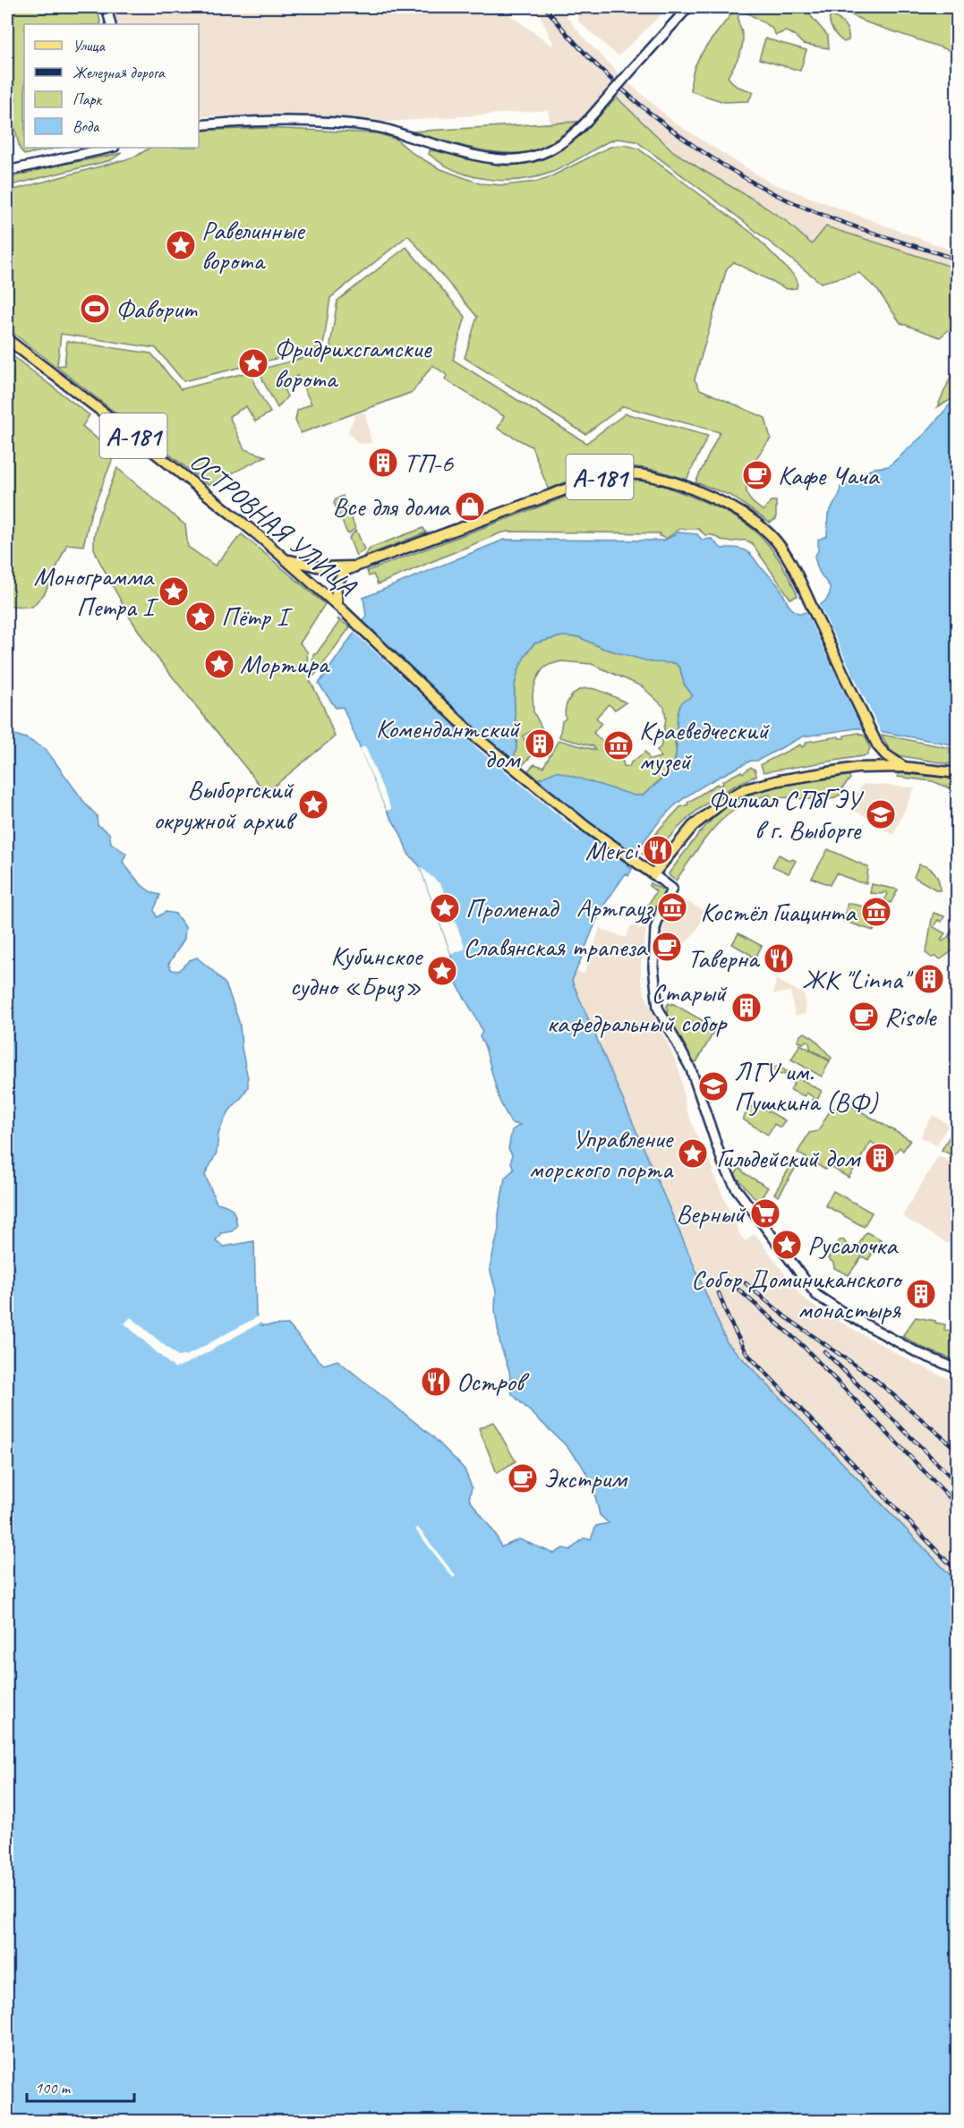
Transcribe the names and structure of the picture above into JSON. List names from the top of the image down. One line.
{"streets":{"main road":["А-181","ОСТРОВНАЯ УЛИЦА"]},"crossings":[["А-181","ОСТРОВНАЯ УЛИЦА"]],"places":{"place":["Равелинные ворота","Фридрихсгамские ворота","Монограмма Петра I","Пётр I","Мортира","Выборгский окружной архив","Променад","Кубинское судно «Бриз»","Управление морского порта","Русалочка"],"sports":["Фаворит"],"building":["ТП-6","Комендантский дом","ЖК \"Linna\"","Старый кафедральный собор","Гильдейский дом","Собор Доминиканского монастыря"],"cafe":["Кафе Чача","Славянская трапеза","Risole","Экстрим"],"shop":["Все для дома"],"museum":["Краеведческий музей","Артгауз","Костёл Гиацинта"],"school or university":["Филиал СПбГЭУ в г. Выборге","ЛГУ им. Пушкина (ВФ)"],"restaurant":["Merci","Таверна","Остров"],"supermarket":["Верный"]},"legend":["Улица","Железная дорога","Парк","Вода"],"scale_bar":"100 m"}
